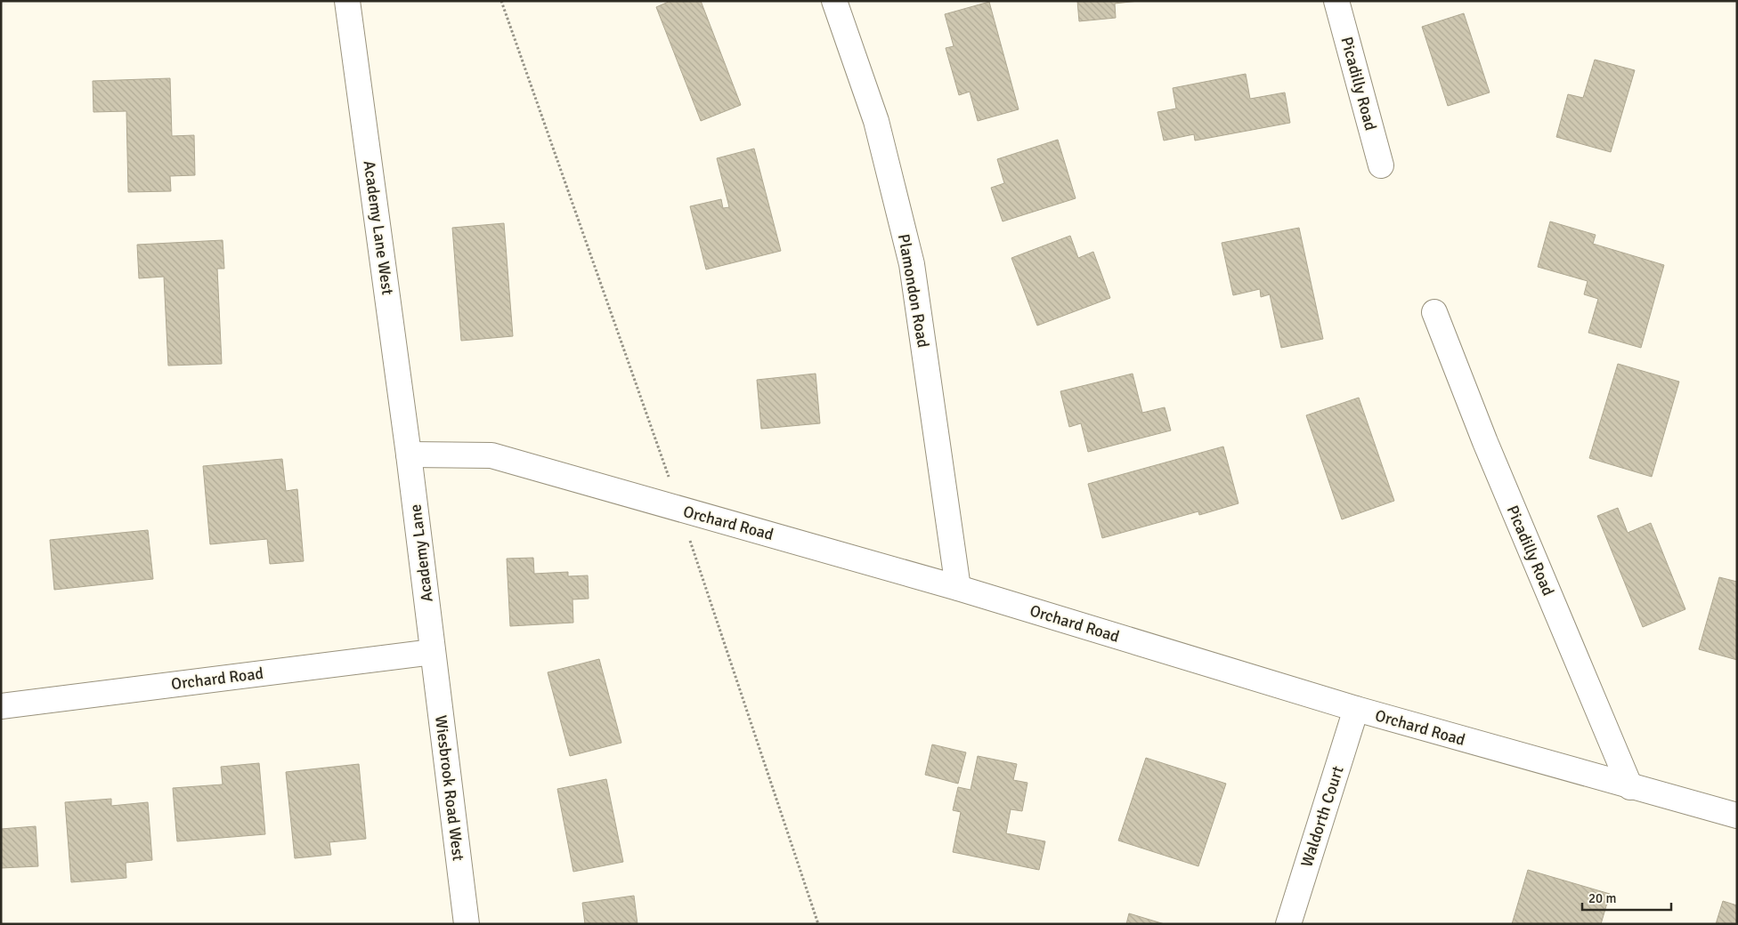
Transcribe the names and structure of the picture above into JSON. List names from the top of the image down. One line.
{"streets":{"street":["Picadilly Road","Academy Lane West","Plamondon Road","Orchard Road","Academy Lane","Wiesbrook Road West","Waldorth Court"]},"crossings":[["Picadilly Road","Orchard Road"],["Academy Lane West","Orchard Road"],["Academy Lane West","Academy Lane"],["Plamondon Road","Orchard Road"],["Orchard Road","Academy Lane"],["Orchard Road","Wiesbrook Road West"],["Orchard Road","Waldorth Court"],["Academy Lane","Wiesbrook Road West"]],"scale_bar":"20 m"}
